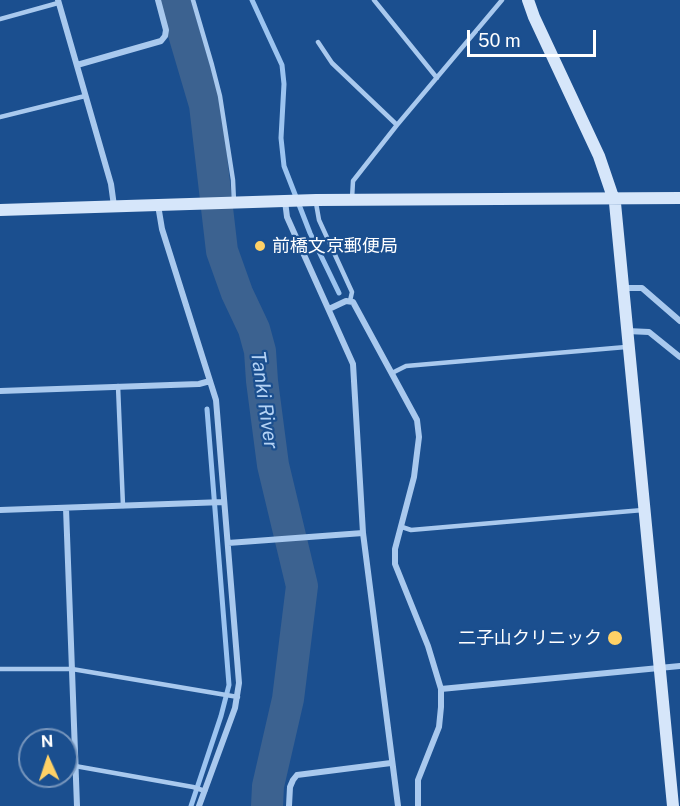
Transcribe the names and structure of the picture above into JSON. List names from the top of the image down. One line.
{"water":["Tanki River"],"places":["前橋文京郵便局","二子山クリニック"],"scale_bar":"50 m","north":"top"}
